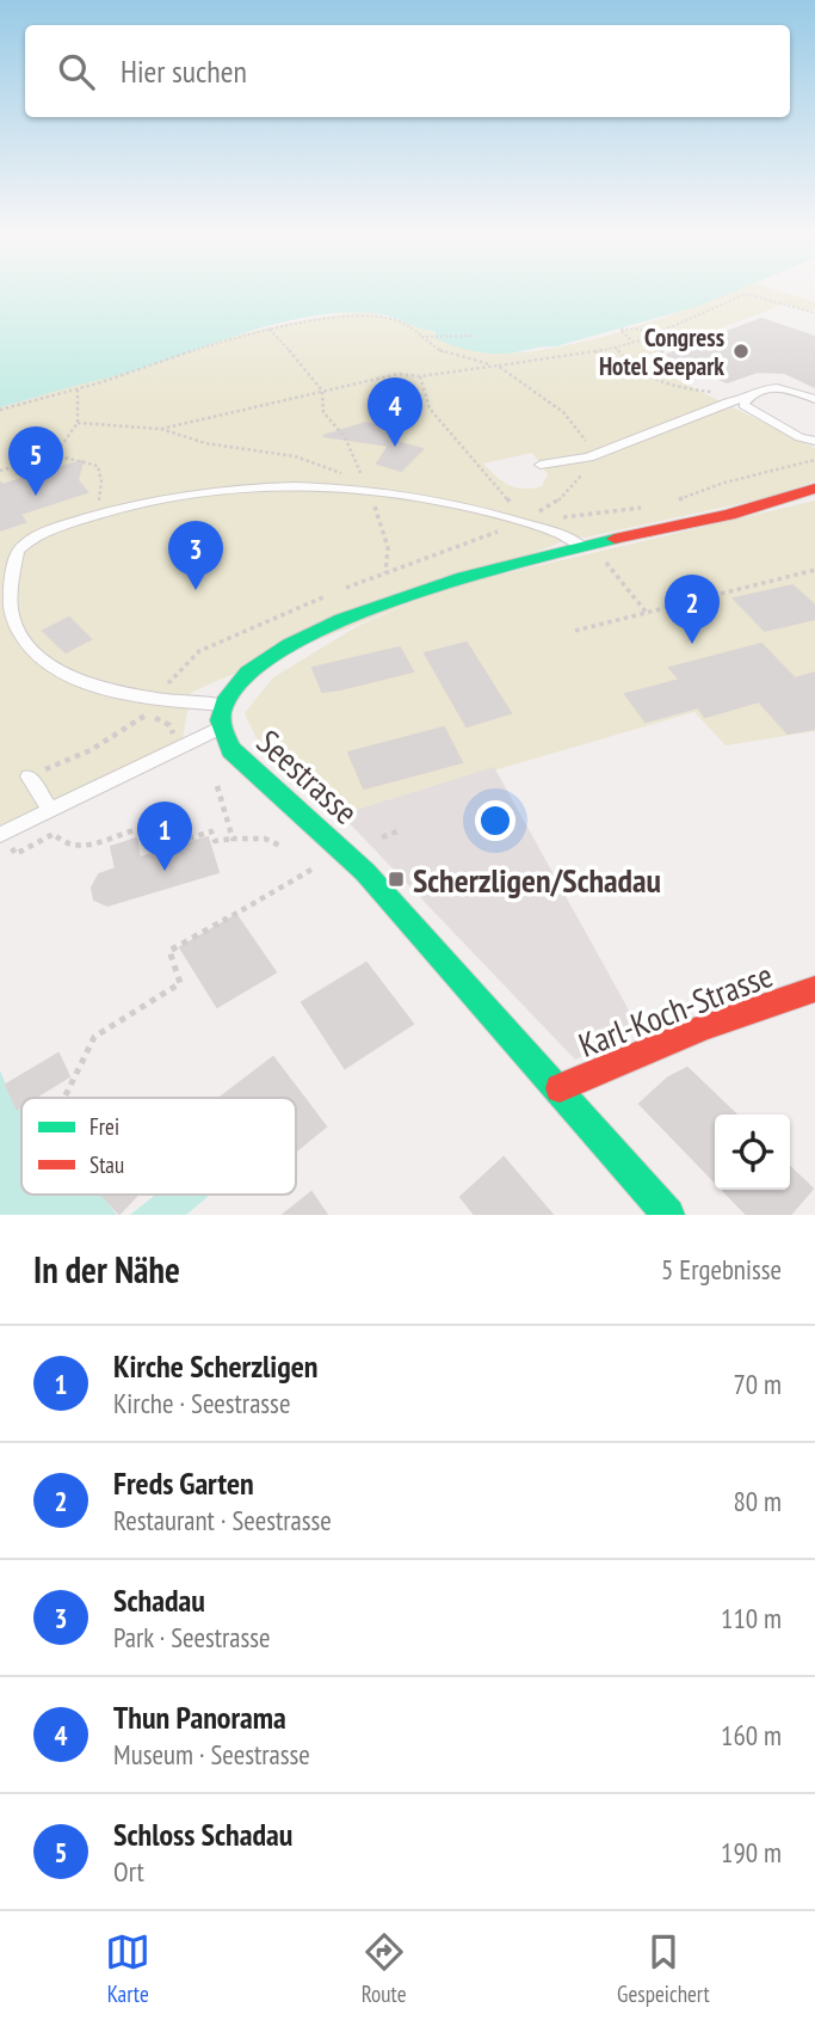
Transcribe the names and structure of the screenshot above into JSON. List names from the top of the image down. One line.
{"streets":{"street":["Seestrasse","Karl-Koch-Strasse"]},"crossings":[["Seestrasse","Karl-Koch-Strasse"]],"places":{"other":["Congress Hotel Seepark"],"transit":["Scherzligen/Schadau"]},"legend":["Frei","Stau"],"page":{"search":"Hier suchen","pins":["4","5","3","2","1"],"heading":["In der Nähe","5 Ergebnisse"],"list":[{"mark":"1","name":"Kirche Scherzligen","note":"Kirche · Seestrasse","value":"70 m"},{"mark":"2","name":"Freds Garten","note":"Restaurant · Seestrasse","value":"80 m"},{"mark":"3","name":"Schadau","note":"Park · Seestrasse","value":"110 m"},{"mark":"4","name":"Thun Panorama","note":"Museum · Seestrasse","value":"160 m"},{"mark":"5","name":"Schloss Schadau","note":"Ort","value":"190 m"}],"nav":["Karte","Route","Gespeichert"]}}
